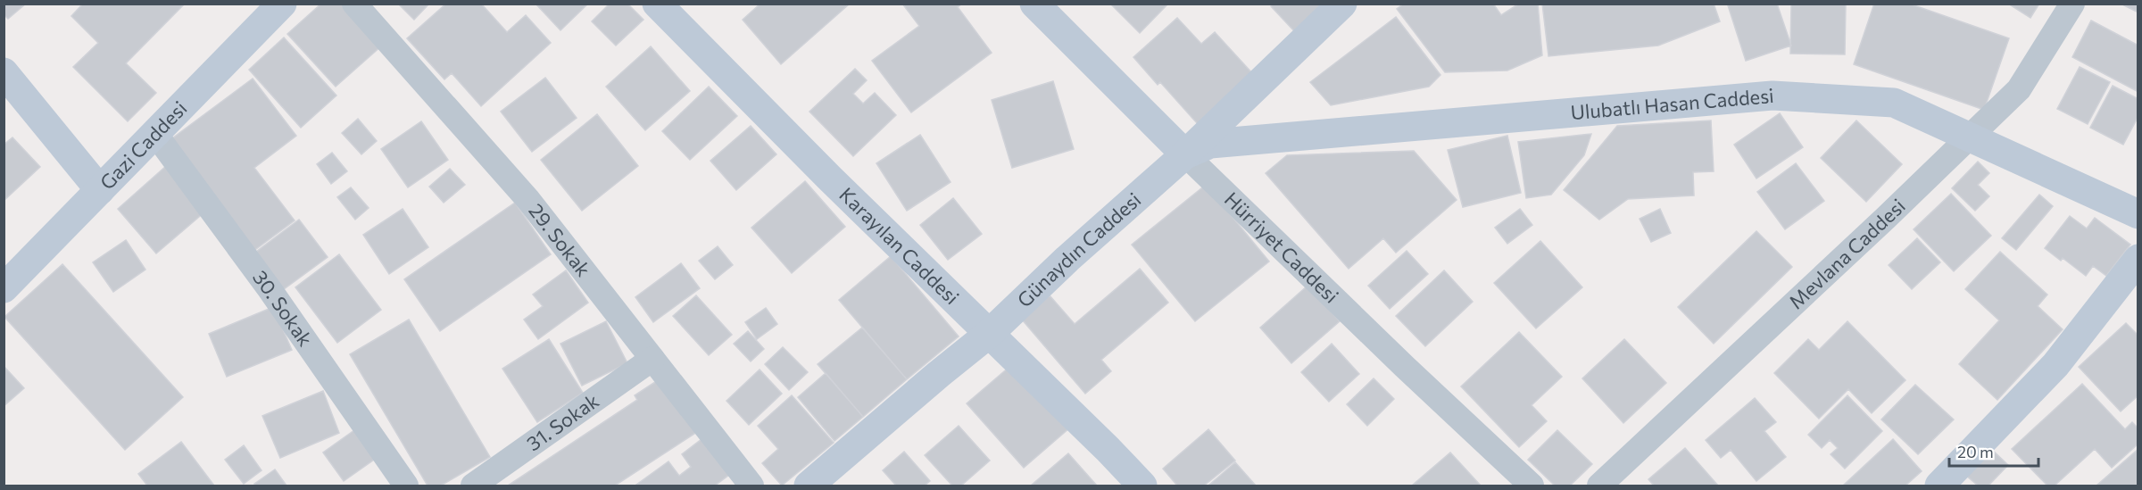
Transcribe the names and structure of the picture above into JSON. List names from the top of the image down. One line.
{"streets":{"street":["Ulubatlı Hasan Caddesi","Gazi Caddesi","29. Sokak","Karayılan Caddesi","Hürriyet Caddesi","Günaydın Caddesi","Mevlana Caddesi","30. Sokak","31. Sokak"]},"crossings":[["Ulubatlı Hasan Caddesi","Hürriyet Caddesi"],["Ulubatlı Hasan Caddesi","Günaydın Caddesi"],["Ulubatlı Hasan Caddesi","Mevlana Caddesi"],["Gazi Caddesi","30. Sokak"],["29. Sokak","31. Sokak"],["Karayılan Caddesi","Günaydın Caddesi"],["Hürriyet Caddesi","Günaydın Caddesi"]],"scale_bar":"20 m"}
